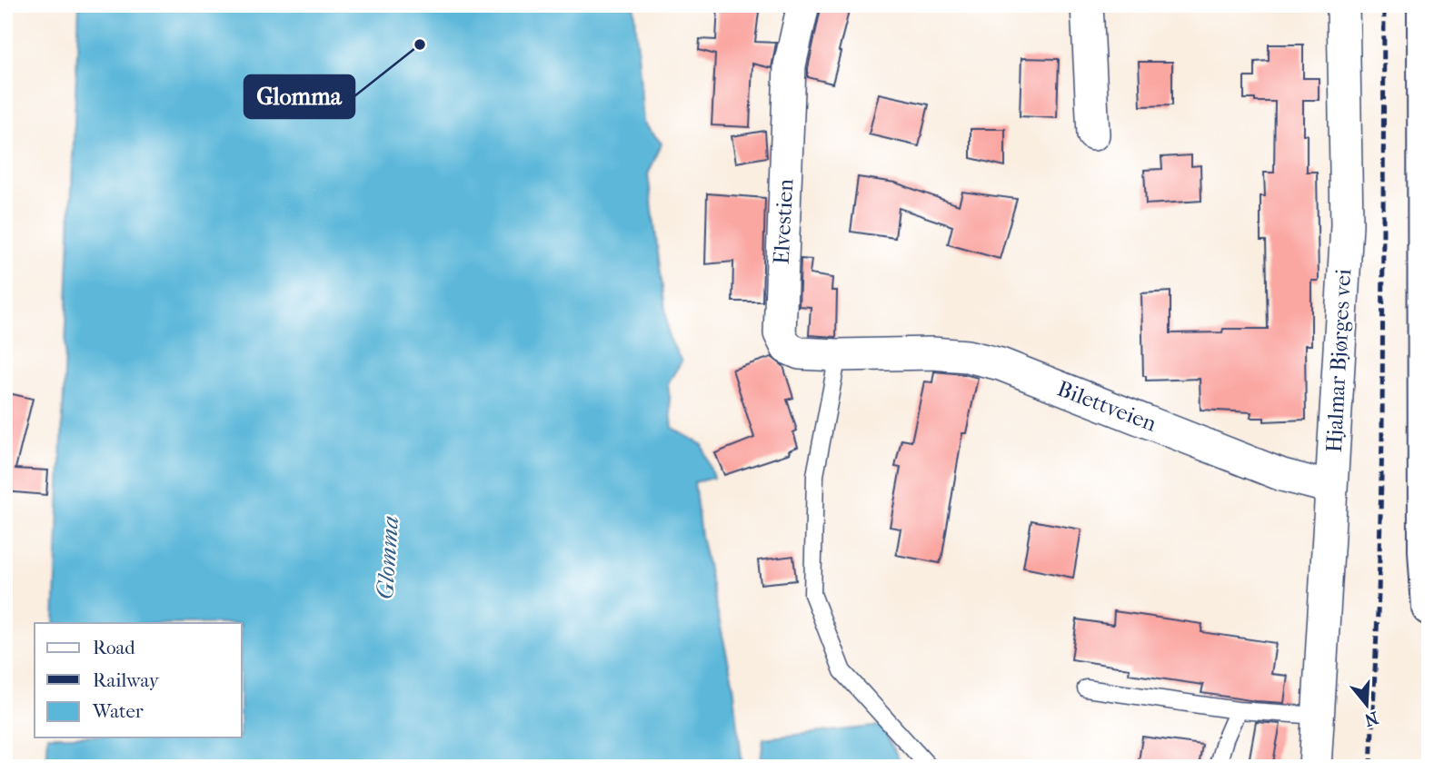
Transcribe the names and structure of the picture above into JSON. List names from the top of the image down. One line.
{"streets":{"street":["Elvestien","Hjalmar Bjørges vei","Bilettveien"]},"crossings":[["Elvestien","Bilettveien"],["Hjalmar Bjørges vei","Bilettveien"]],"water":["Glomma"],"places":["Glomma"],"legend":["Road","Railway","Water"],"north":"bottom"}
